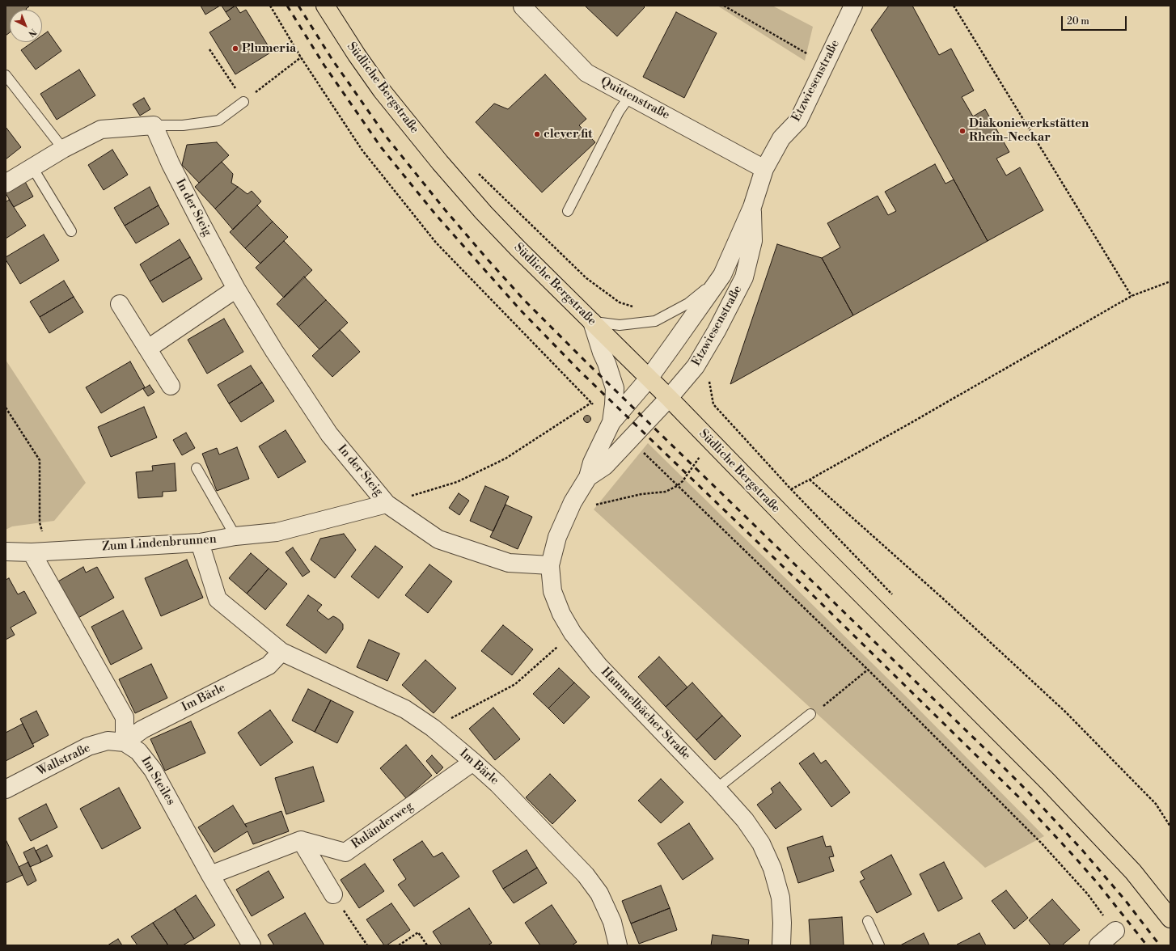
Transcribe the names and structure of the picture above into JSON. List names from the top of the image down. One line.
{"streets":{"main road":["Südliche Bergstraße"],"street":["Etzwiesenstraße","Quittenstraße","In der Steig","Zum Lindenbrunnen","Im Bärle","Hammelbächer Straße","Wallstraße","Im Steiles","Ruländerweg"]},"crossings":[["Etzwiesenstraße","Südliche Bergstraße"],["Etzwiesenstraße","Quittenstraße"],["Etzwiesenstraße","Hammelbächer Straße"],["Südliche Bergstraße","Hammelbächer Straße"],["In der Steig","Zum Lindenbrunnen"],["In der Steig","Hammelbächer Straße"],["Zum Lindenbrunnen","Im Bärle"],["Im Bärle","Wallstraße"],["Im Bärle","Im Steiles"],["Im Bärle","Ruländerweg"],["Wallstraße","Im Steiles"]],"places":["Plumeria","Diakoniewerkstätten Rhein-Neckar","clever fit"],"scale_bar":"20 m","north":"bottom right"}
